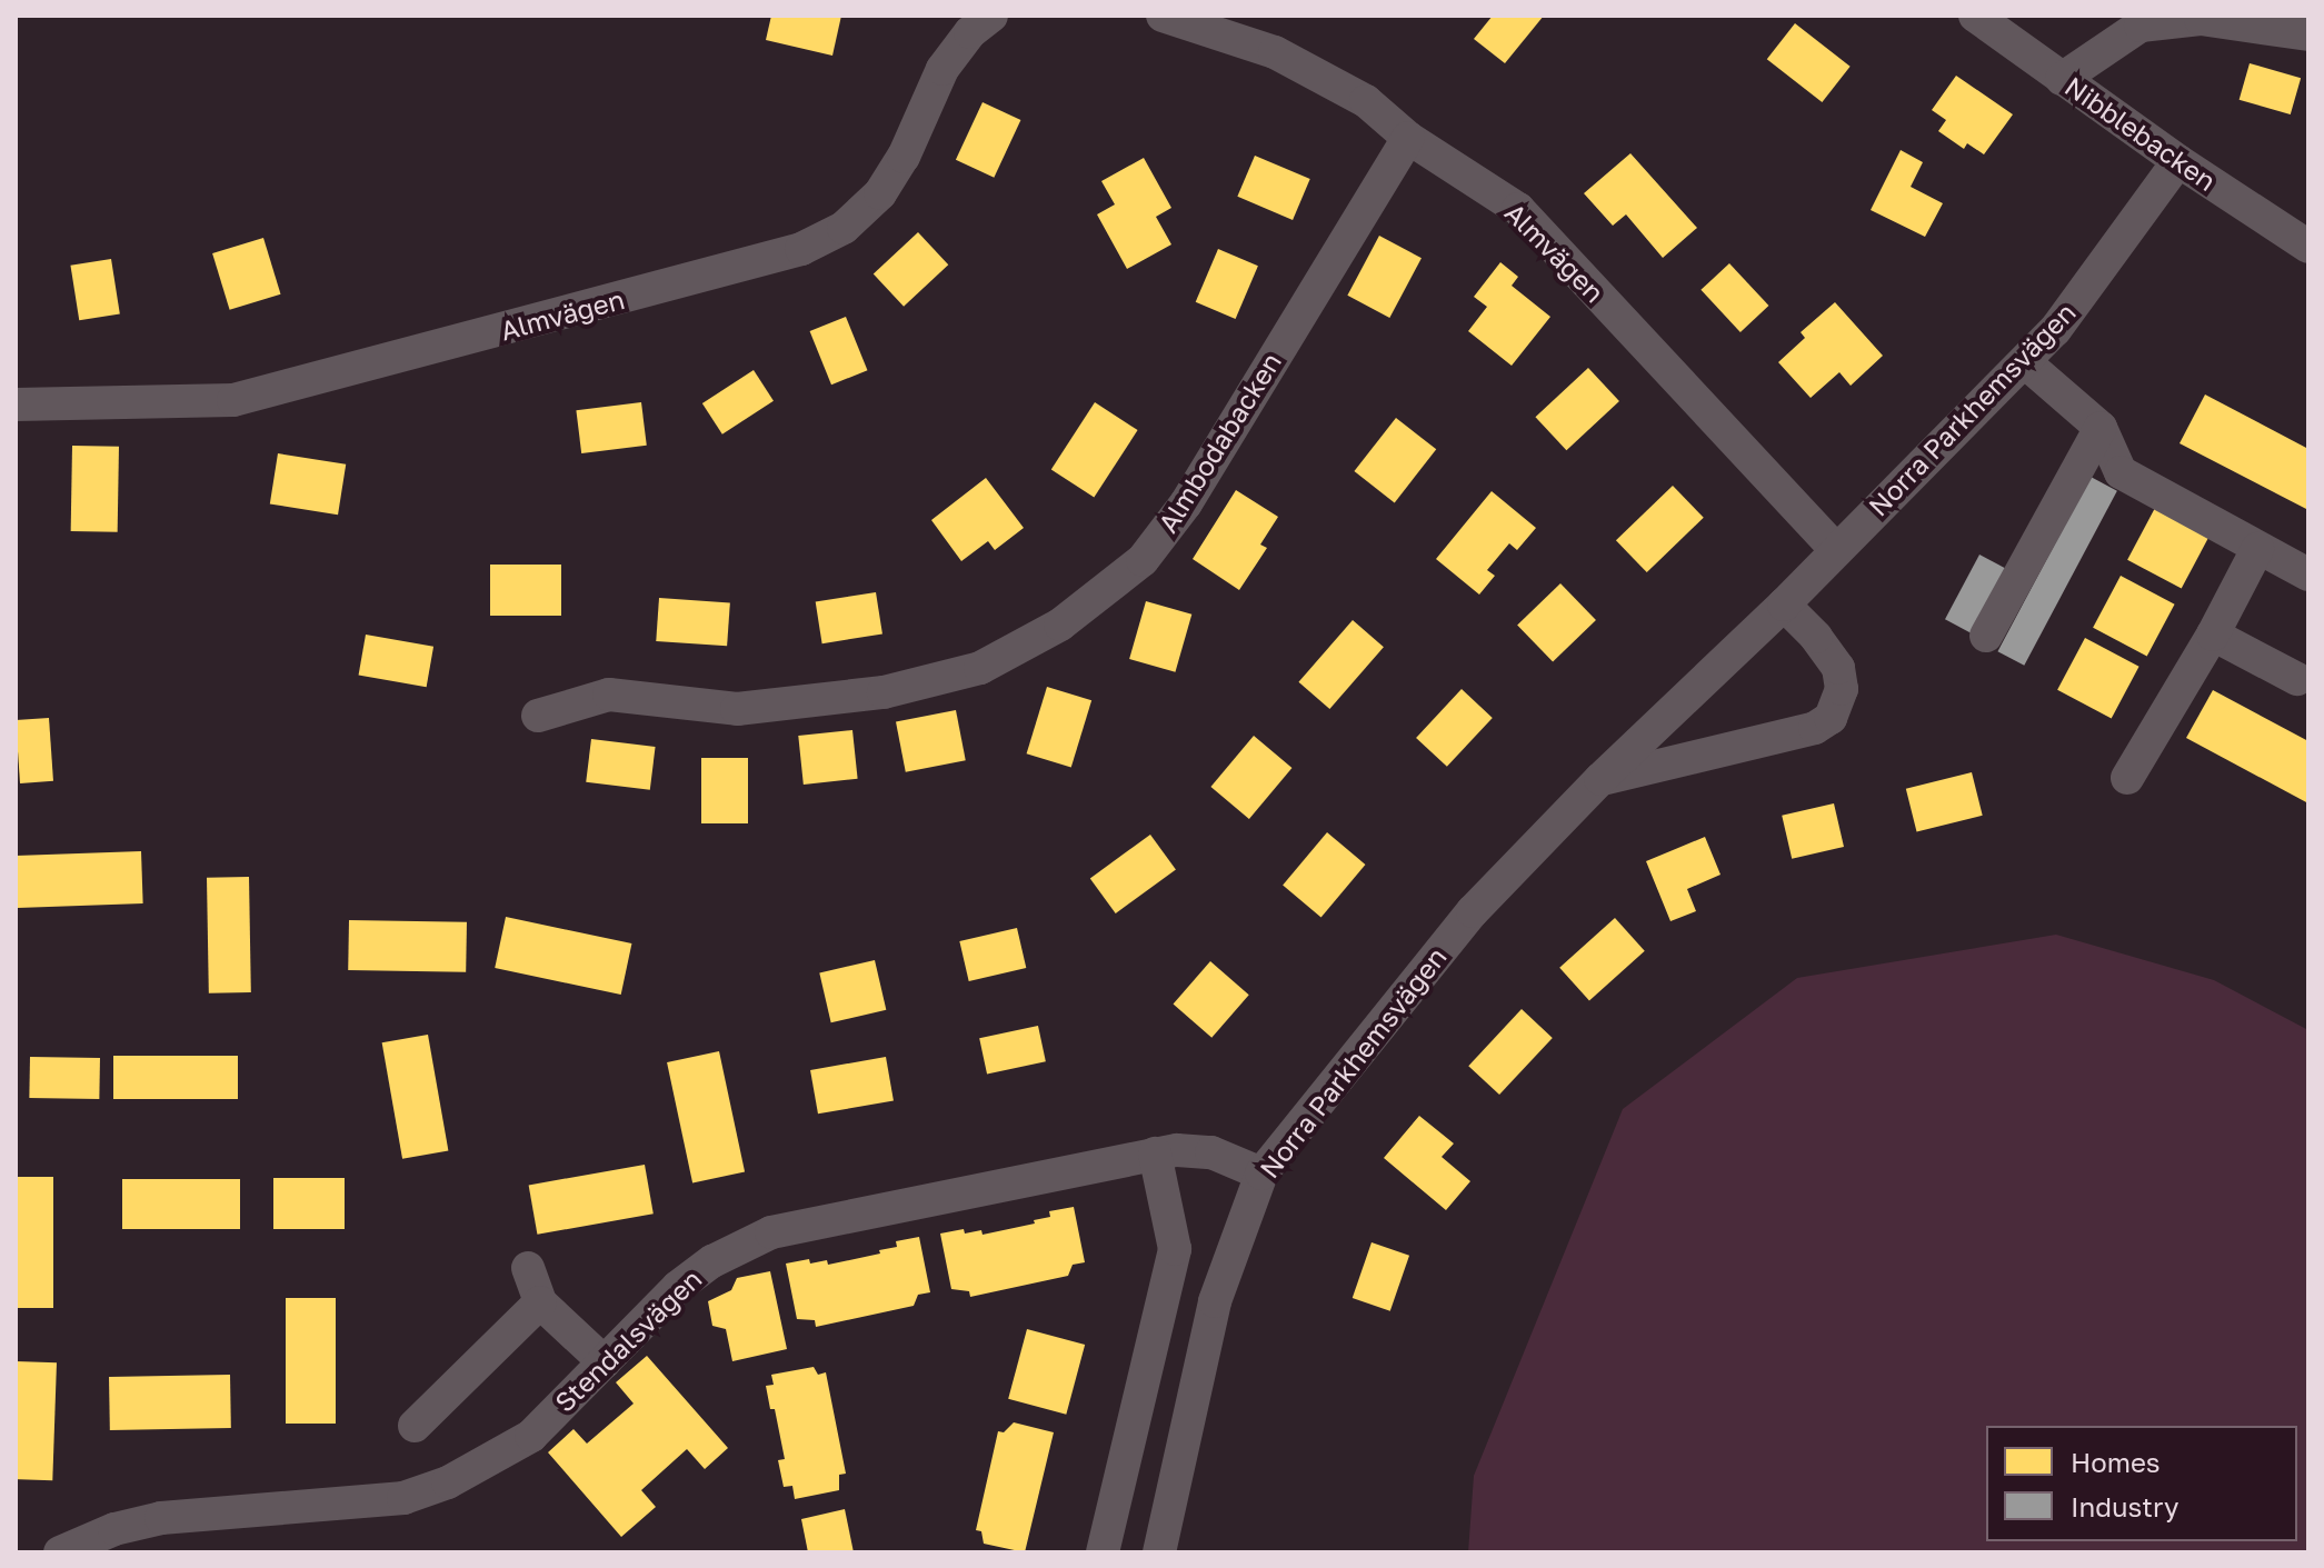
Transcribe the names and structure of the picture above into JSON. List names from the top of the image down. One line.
{"streets":{"street":["Nibblebacken","Almvägen","Norra Parkhemsvägen","Almbodabacken","Stendalsvägen"]},"crossings":[["Nibblebacken","Norra Parkhemsvägen"],["Almvägen","Norra Parkhemsvägen"],["Almvägen","Almbodabacken"],["Norra Parkhemsvägen","Stendalsvägen"]],"legend":["Homes","Industry"]}
